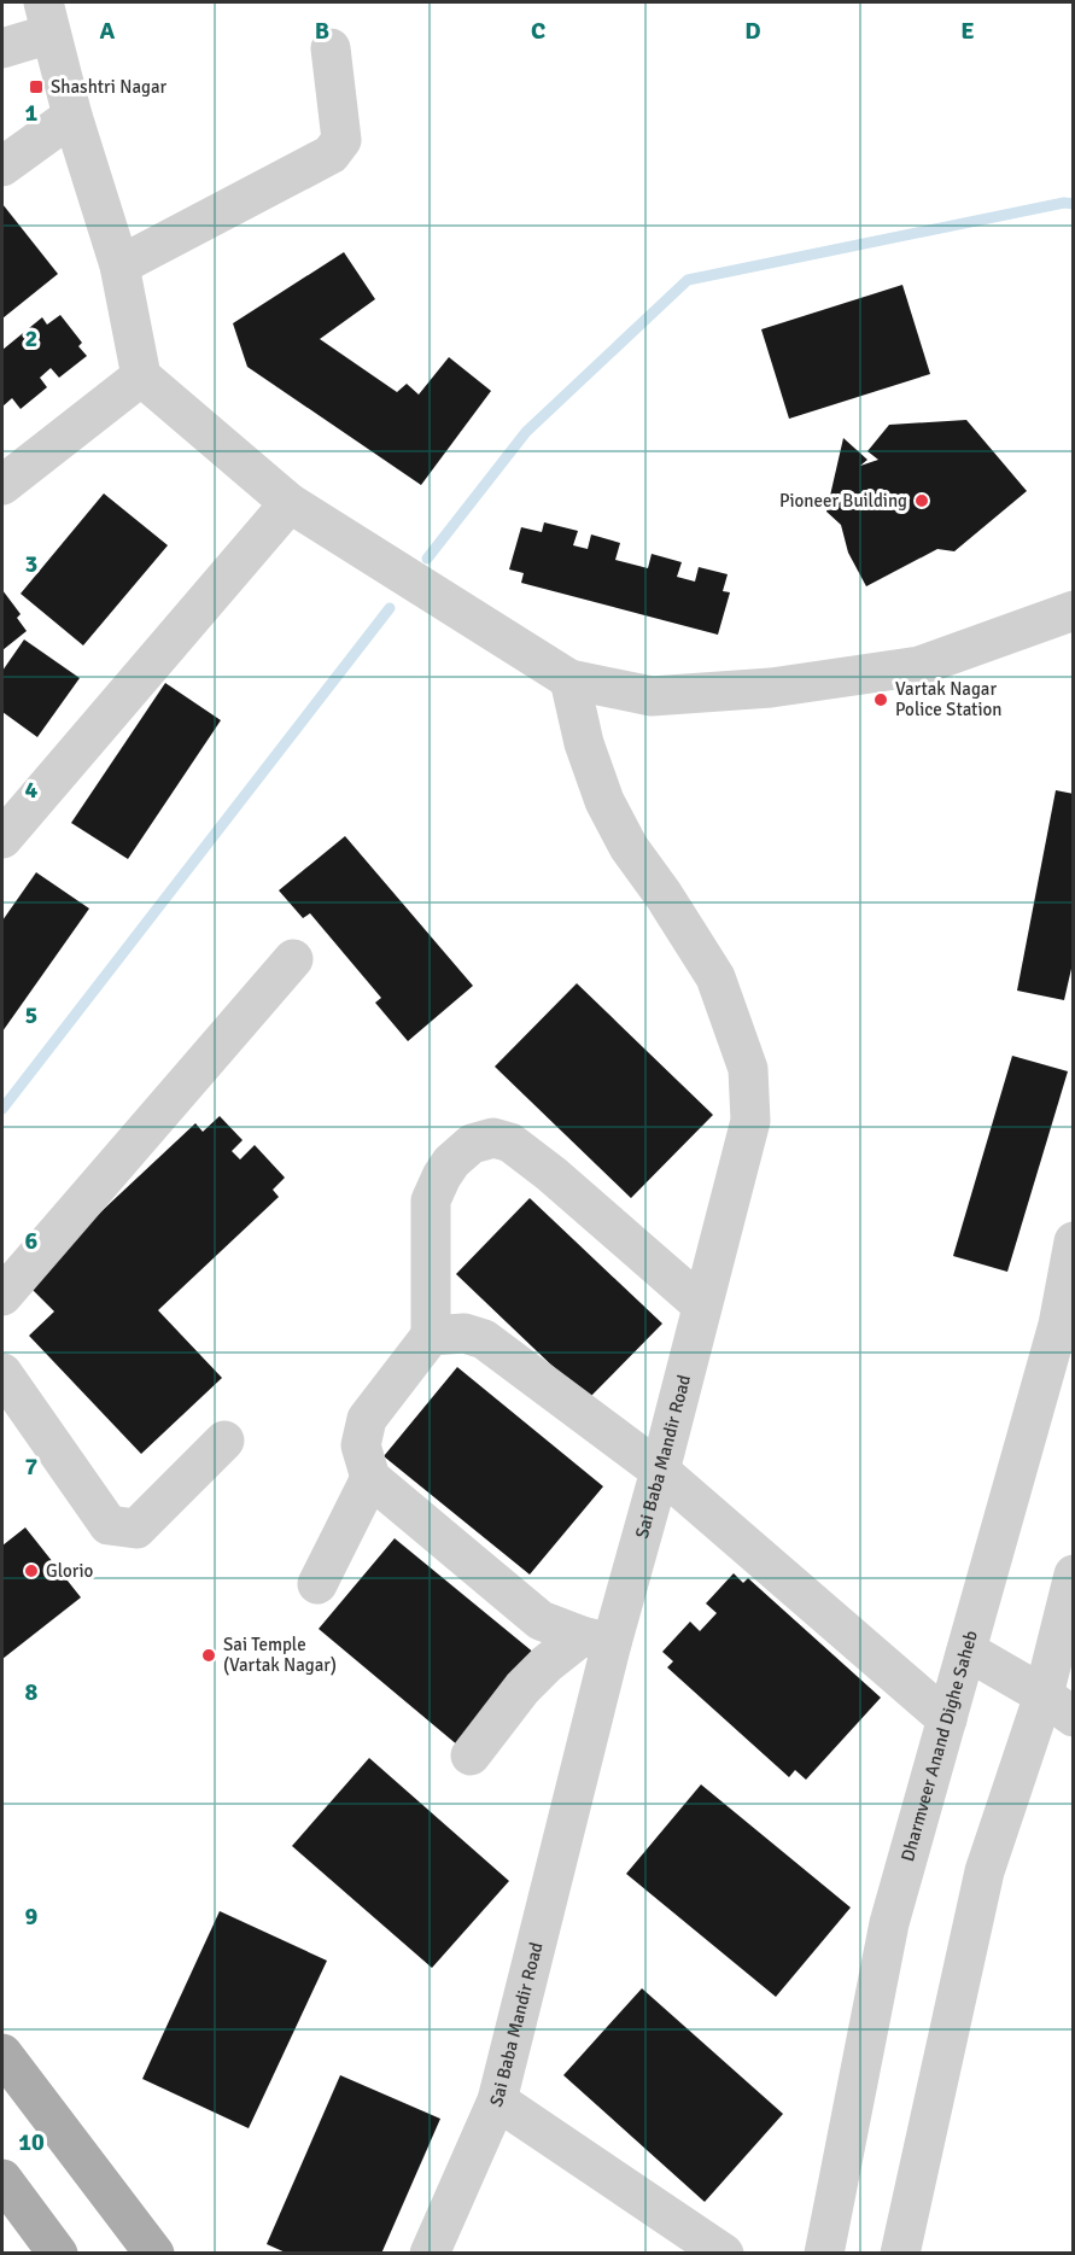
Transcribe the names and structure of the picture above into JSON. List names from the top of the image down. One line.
{"streets":{"street":["Sai Baba Mandir Road","Dharmveer Anand Dighe Saheb"]},"places":{"transit":["Shashtri Nagar"],"other":["Pioneer Building","Vartak Nagar Police Station","Glorio","Sai Temple (Vartak Nagar)"]},"grid":{"columns":["A","B","C","D","E"],"rows":["1","2","3","4","5","6","7","8","9","10"]}}
